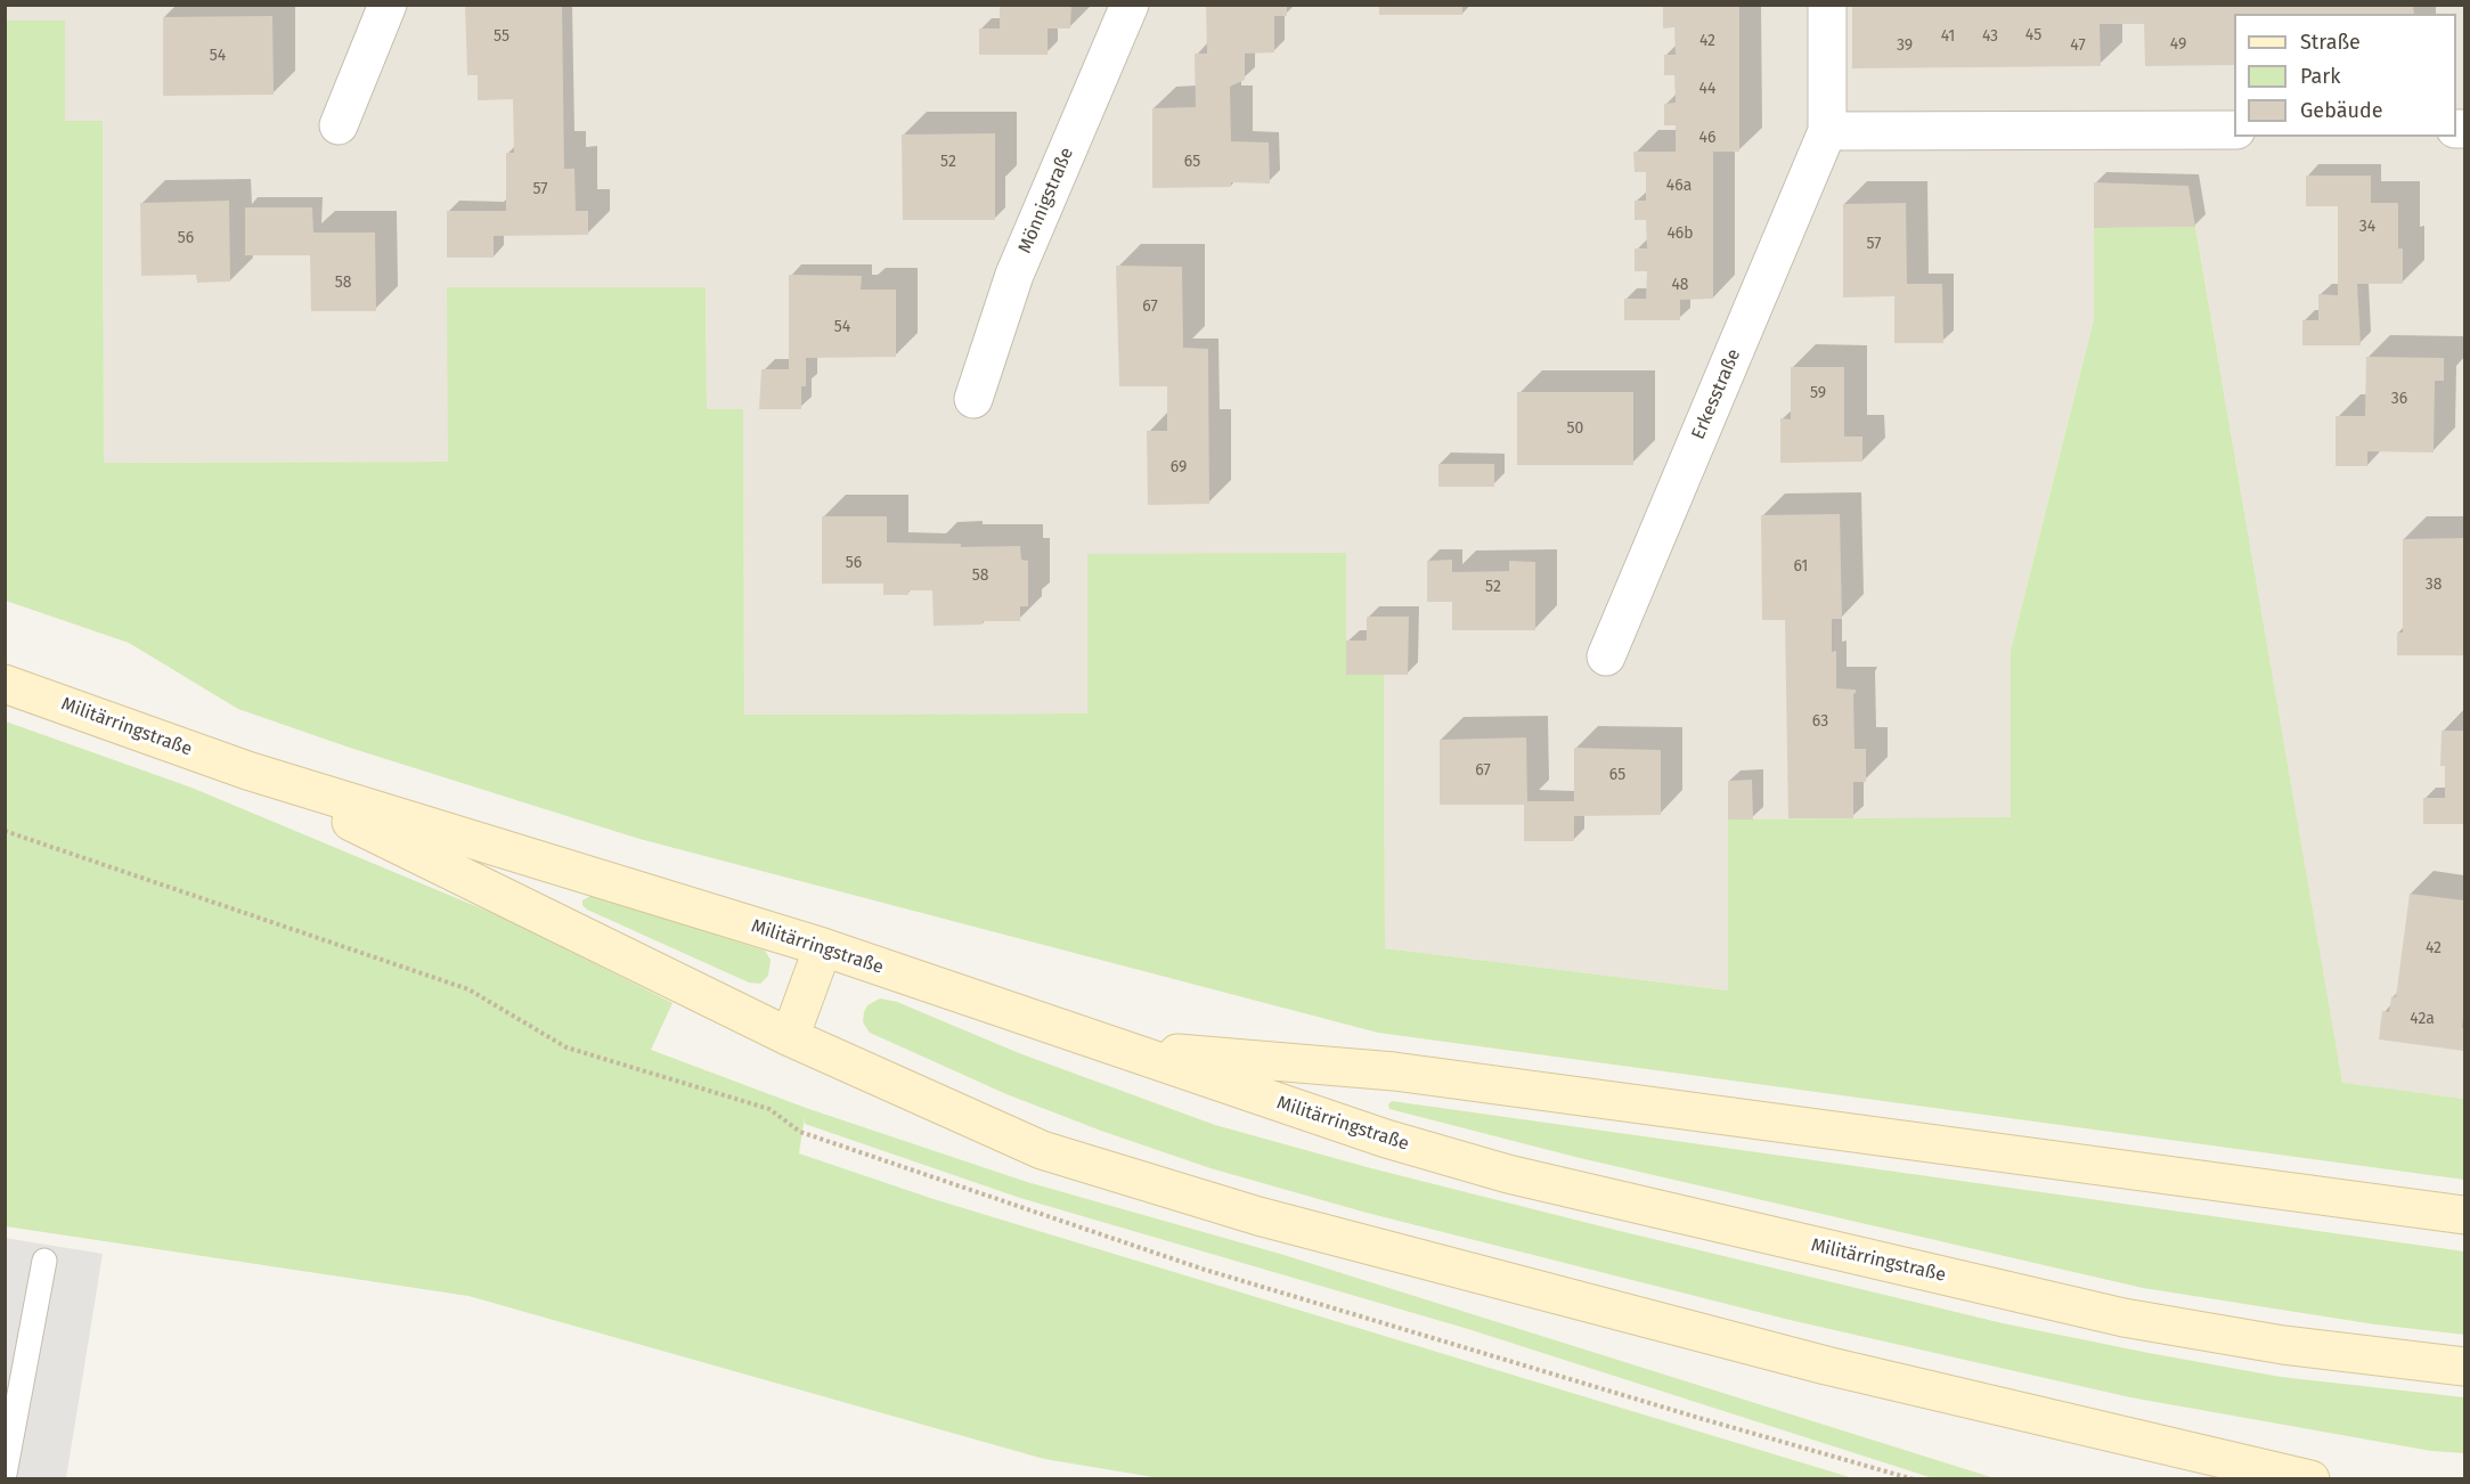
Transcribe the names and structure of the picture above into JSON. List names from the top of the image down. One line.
{"streets":{"main road":["Militärringstraße"],"street":["Mönnigstraße","Erkesstraße"]},"house_numbers":["45","55","41","43","42","49","39","47","54","44","46","52","65","46a","57","34","46b","56","57","58","48","67","54","59","36","50","69","56","61","58","38","52","63","67","65","42","42a"],"legend":["Straße","Park","Gebäude"]}
